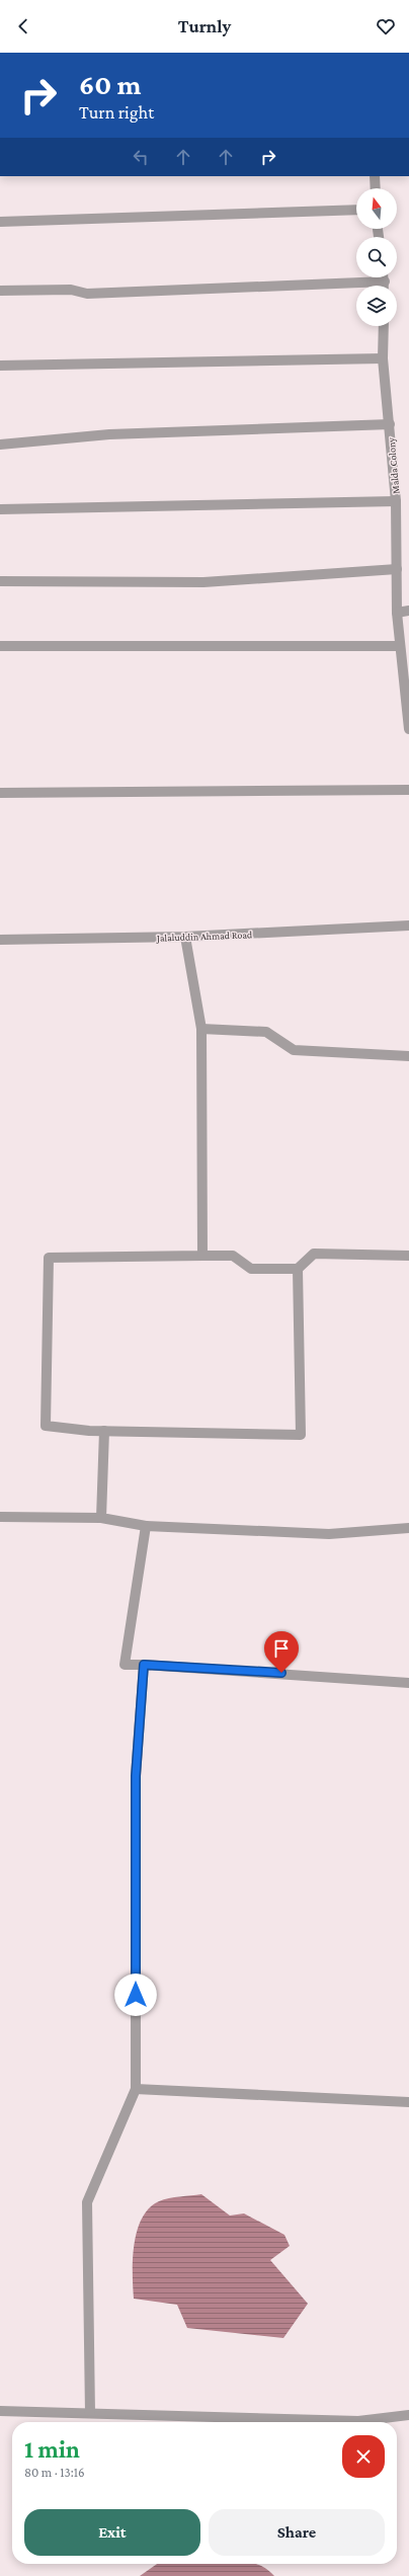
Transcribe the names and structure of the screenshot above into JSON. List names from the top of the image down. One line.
{"streets":{"street":["Malda Colony","Jalaluddin Ahmad Road"]},"north":"top","page":{"header":"Turnly","turn":["60 m","Turn right"],"heading":["1 min","80 m · 13:16"],"buttons":["Exit","Share"]}}
